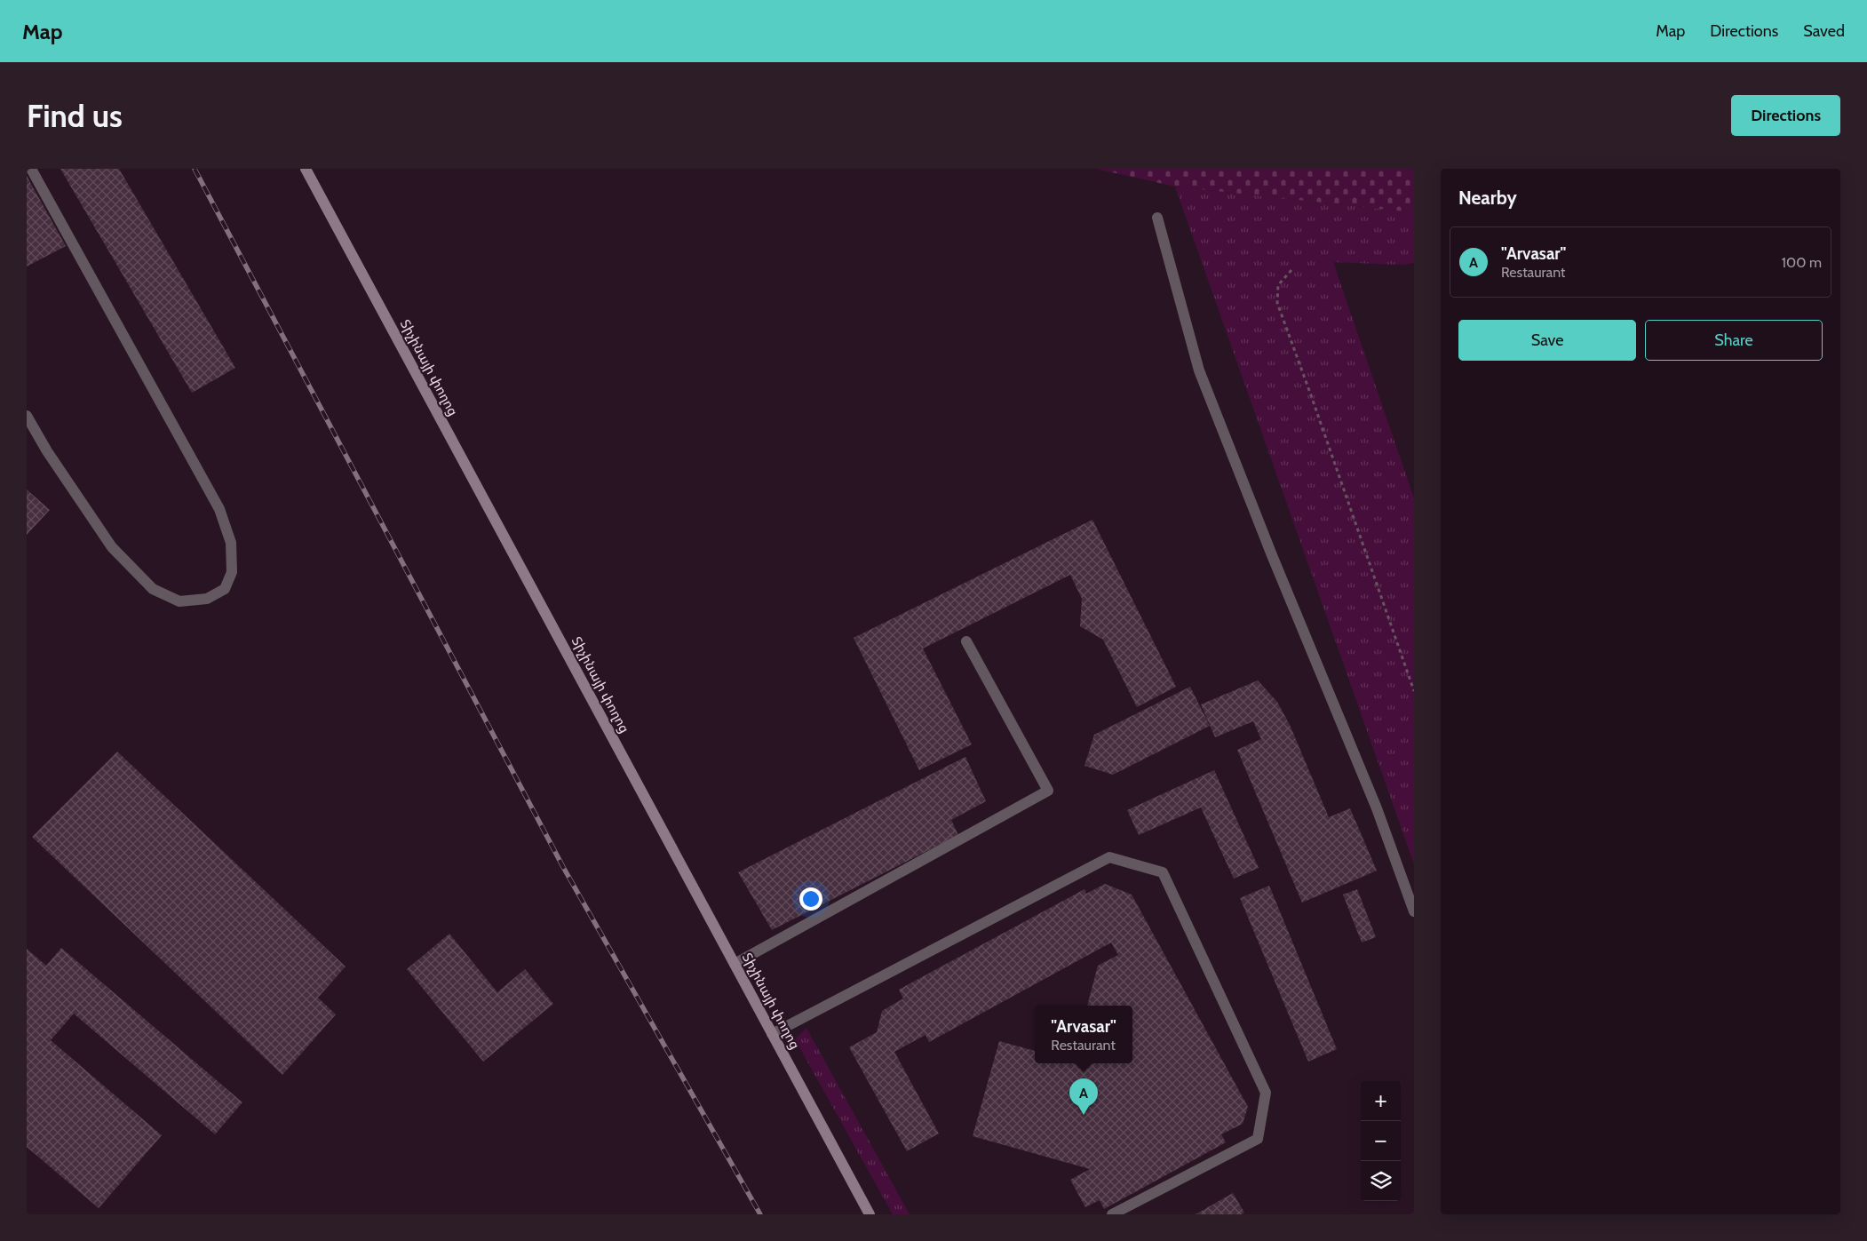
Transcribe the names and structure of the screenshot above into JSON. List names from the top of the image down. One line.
{"streets":{"street":["Տիչինայի փողոց"]},"page":{"header":"Map","nav":["Map","Directions","Saved"],"buttons":["Directions",["Save","Share"]],"title":"Find us","heading":"Nearby","list":[{"mark":"A","name":"\"Arvasar\"","note":"Restaurant","value":"100 m"}],"popup":["\"Arvasar\"","Restaurant"],"pins":"A","map_buttons":["+","−"]}}
